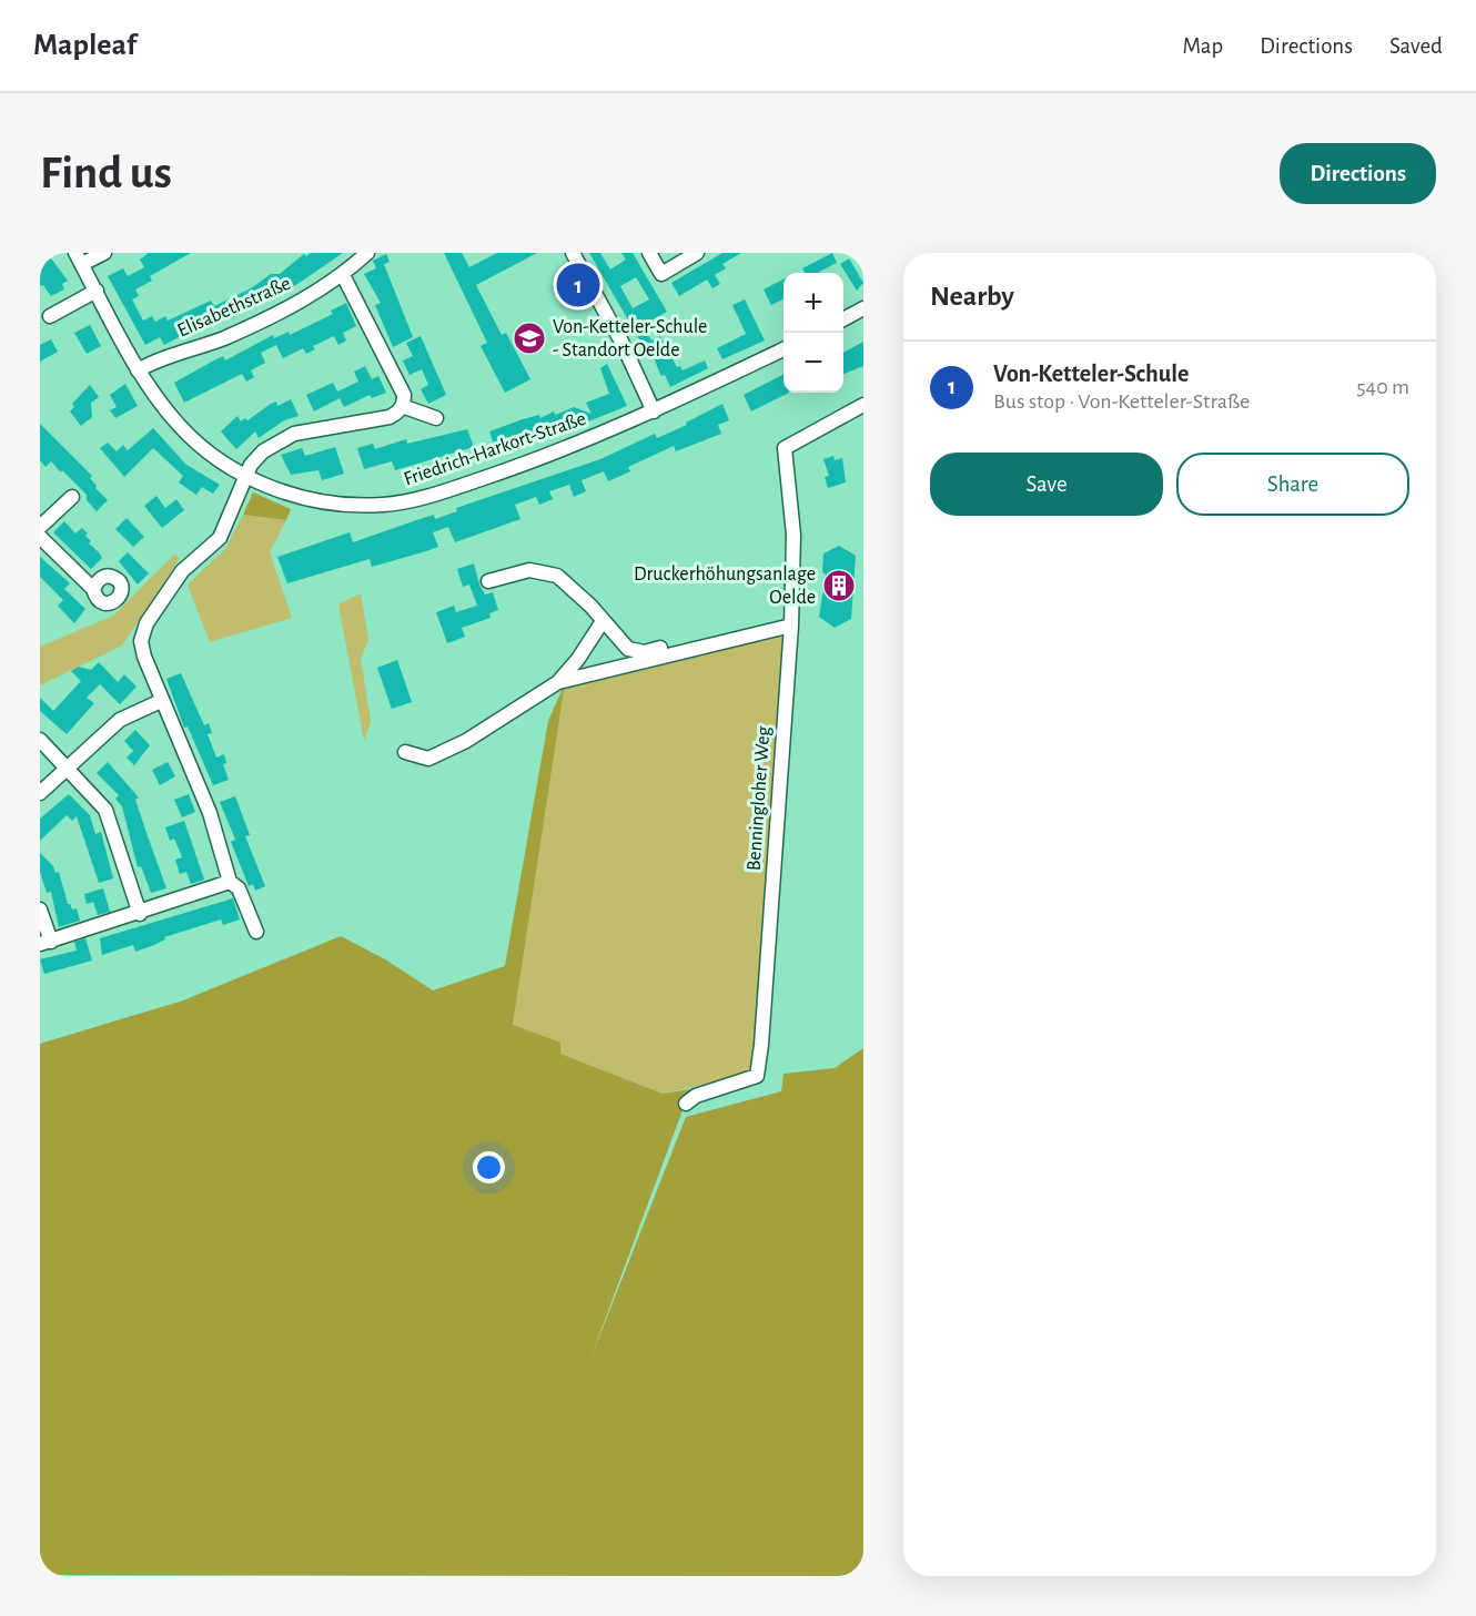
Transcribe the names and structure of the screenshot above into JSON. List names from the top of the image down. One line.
{"streets":{"street":["Elisabethstraße","Friedrich-Harkort-Straße","Benningloher Weg"]},"crossings":[["Elisabethstraße","Friedrich-Harkort-Straße"]],"places":{"school or university":["Von-Ketteler-Schule - Standort Oelde"],"building":["Druckerhöhungsanlage Oelde"]},"page":{"header":"Mapleaf","nav":["Map","Directions","Saved"],"buttons":["Directions",["Save","Share"]],"title":"Find us","heading":"Nearby","pins":"1","map_buttons":["+","−"],"list":[{"mark":"1","name":"Von-Ketteler-Schule","note":"Bus stop · Von-Ketteler-Straße","value":"540 m"}]}}
